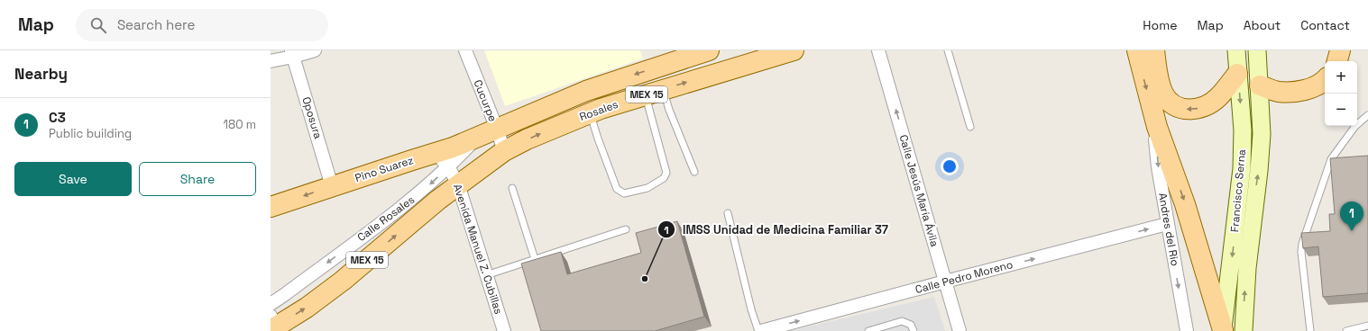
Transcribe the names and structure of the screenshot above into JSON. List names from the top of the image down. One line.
{"streets":{"main road":["MEX 15","Rosales","Pino Suarez","Francisco Serna","Calle Rosales"],"street":["Cucurpe","Oposura","Calle Jesús María Ávila","Andres del Rio","Avenida Manuel Z. Cubillas","Calle Pedro Moreno"]},"crossings":[["Cucurpe","Rosales"],["Cucurpe","Pino Suarez"],["Rosales","Pino Suarez"],["Rosales","Calle Rosales"],["Rosales","Avenida Manuel Z. Cubillas"],["Oposura","Pino Suarez"],["Pino Suarez","Calle Rosales"],["Pino Suarez","Avenida Manuel Z. Cubillas"],["Calle Jesús María Ávila","Calle Pedro Moreno"],["Calle Rosales","Avenida Manuel Z. Cubillas"],["Andres del Rio","Calle Pedro Moreno"]],"one_way":["Calle Jesús María Ávila","Andres del Rio","Calle Pedro Moreno"],"places":["IMSS Unidad de Medicina Familiar 37"],"page":{"header":"Map","search":"Search here","nav":["Home","Map","About","Contact"],"heading":"Nearby","map_buttons":["+","−"],"list":[{"mark":"1","name":"C3","note":"Public building","value":"180 m"}],"buttons":["Save","Share"],"pins":"1"}}
